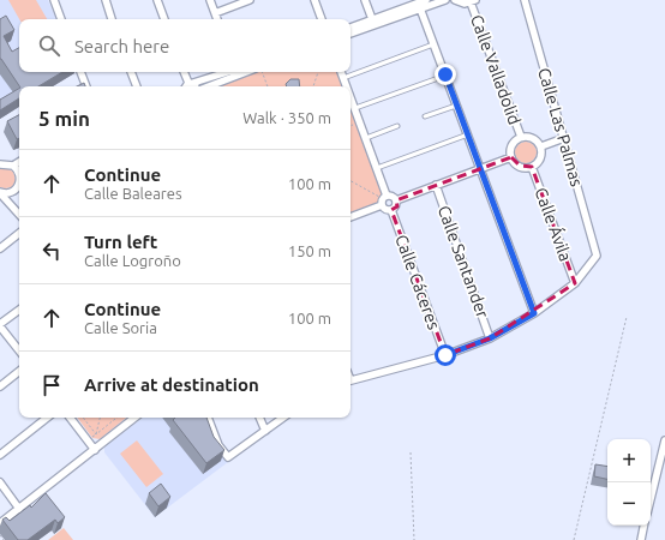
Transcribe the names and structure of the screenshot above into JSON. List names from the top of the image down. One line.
{"streets":{"street":["Calle Valladolid","Calle Las Palmas","Calle Ávila","Calle Santander","Calle Cáceres"]},"crossings":[["Calle Valladolid","Calle Ávila"],["Calle Las Palmas","Calle Ávila"]],"page":{"search":"Search here","heading":["5 min","Walk · 350 m"],"list":[["Continue","Calle Baleares","100 m"],["Turn left","Calle Logroño","150 m"],["Continue","Calle Soria","100 m"],"Arrive at destination"],"map_buttons":["+","−"]}}
